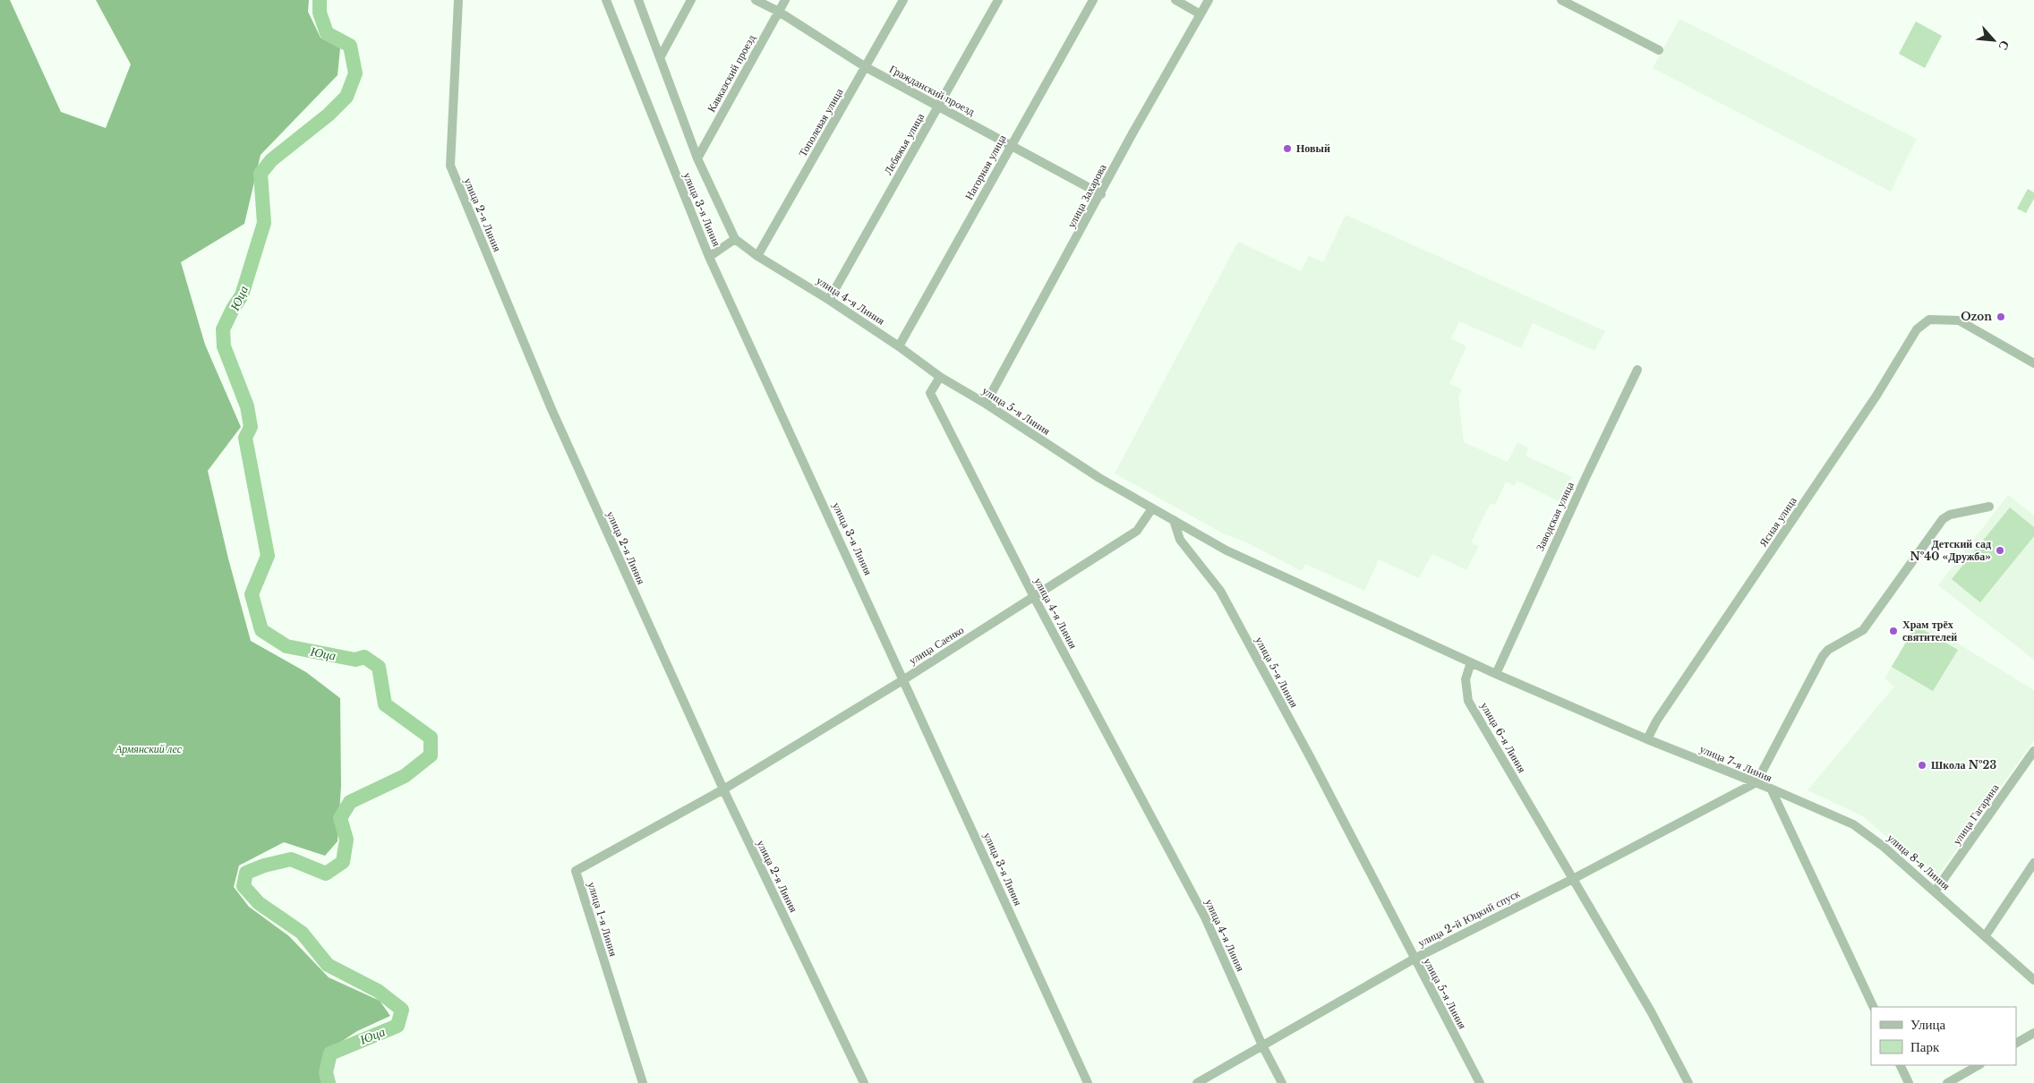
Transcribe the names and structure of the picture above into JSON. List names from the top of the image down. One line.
{"streets":{"street":["Кавказский проезд","Гражданский проезд","Тополевая улица","Лебяжья улица","Нагорная улица","улица Захарова","улица 3-я Линия","улица 2-я Линия","улица 4-я Линия","улица 5-я Линия","Заводская улица","Ясная улица","улица Саенко","улица 6-я Линия","улица 7-я Линия","улица Гагарина","улица 8-я Линия","улица 2-й Юцкий спуск","улица 1-я Линия"]},"crossings":[["Кавказский проезд","Гражданский проезд"],["Кавказский проезд","улица 3-я Линия"],["Гражданский проезд","Тополевая улица"],["Гражданский проезд","Лебяжья улица"],["Гражданский проезд","Нагорная улица"],["Гражданский проезд","улица Захарова"],["Тополевая улица","улица 4-я Линия"],["Лебяжья улица","улица 4-я Линия"],["Нагорная улица","улица 4-я Линия"],["улица Захарова","улица 5-я Линия"],["улица 3-я Линия","улица 4-я Линия"],["улица 3-я Линия","улица Саенко"],["улица 2-я Линия","улица Саенко"],["улица 2-я Линия","улица 1-я Линия"],["улица 4-я Линия","улица 5-я Линия"],["улица 4-я Линия","улица Саенко"],["улица 4-я Линия","улица 2-й Юцкий спуск"],["улица 5-я Линия","улица Саенко"],["улица 5-я Линия","улица 2-й Юцкий спуск"],["Заводская улица","улица 7-я Линия"],["Ясная улица","улица 7-я Линия"],["улица Саенко","улица 1-я Линия"],["улица 6-я Линия","улица 7-я Линия"],["улица 6-я Линия","улица 2-й Юцкий спуск"],["улица 7-я Линия","улица 8-я Линия"],["улица 7-я Линия","улица 2-й Юцкий спуск"],["улица Гагарина","улица 8-я Линия"]],"water":["Юца"],"parks":["Армянский лес"],"places":["Новый","Ozon","Детский сад №40 «Дружба»","Храм трёх святителей","Школа №23"],"legend":["Улица","Парк"],"north":"bottom right"}
